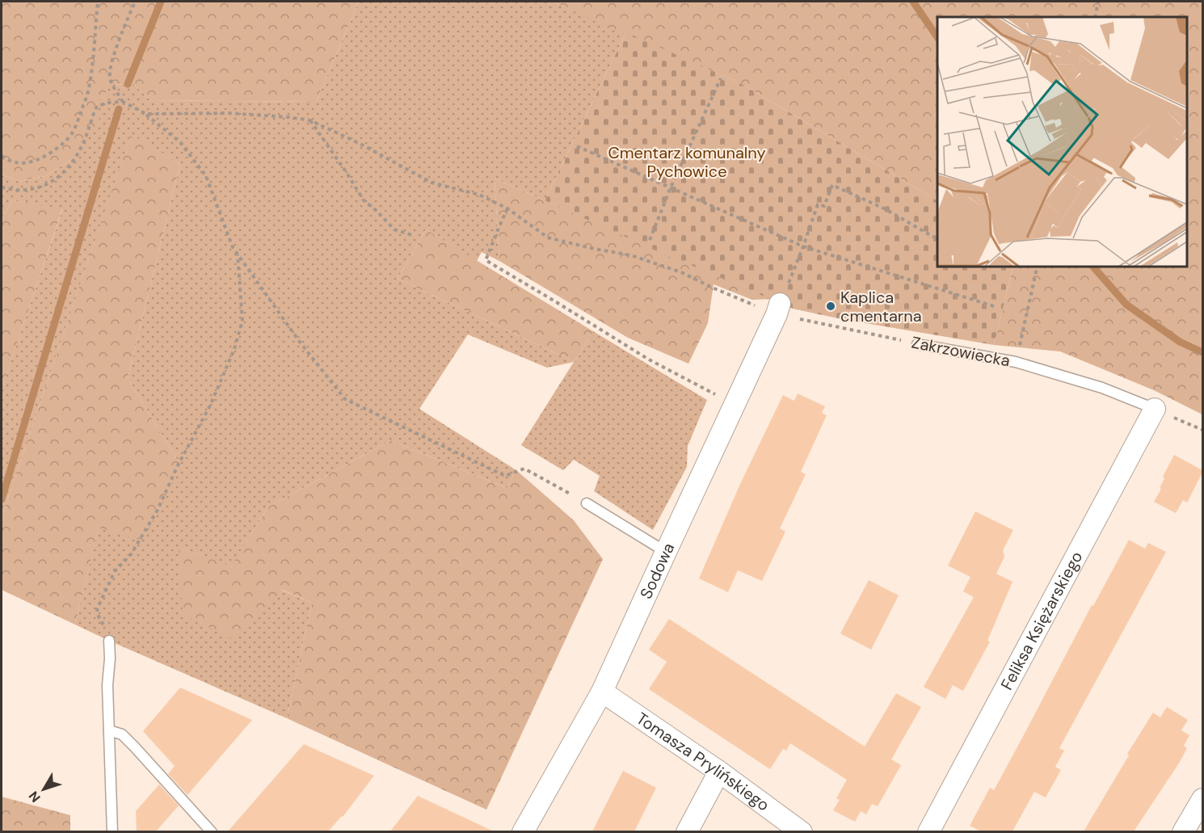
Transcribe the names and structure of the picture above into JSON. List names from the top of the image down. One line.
{"streets":{"street":["Sodowa","Feliksa Księżarskiego","Tomasza Prylińskiego"],"lane":["Zakrzowiecka"]},"crossings":[["Zakrzowiecka","Sodowa"],["Zakrzowiecka","Feliksa Księżarskiego"],["Sodowa","Tomasza Prylińskiego"]],"parks":["Cmentarz komunalny Pychowice"],"places":["Kaplica cmentarna"],"north":"bottom left"}
